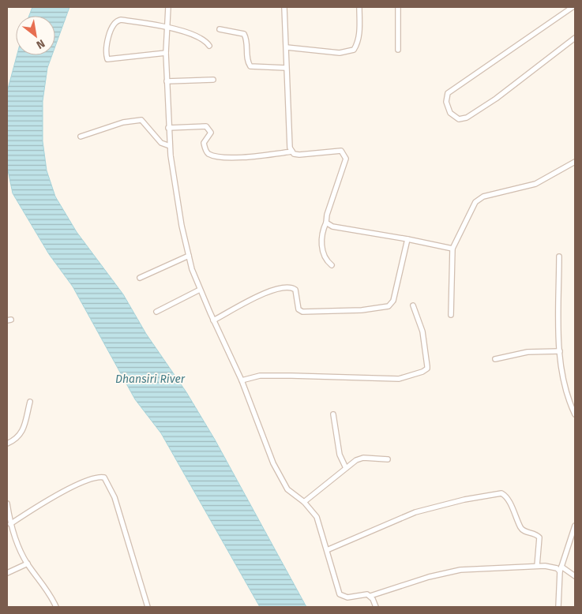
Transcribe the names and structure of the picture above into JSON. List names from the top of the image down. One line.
{"water":["Dhansiri River"],"north":"bottom right"}
